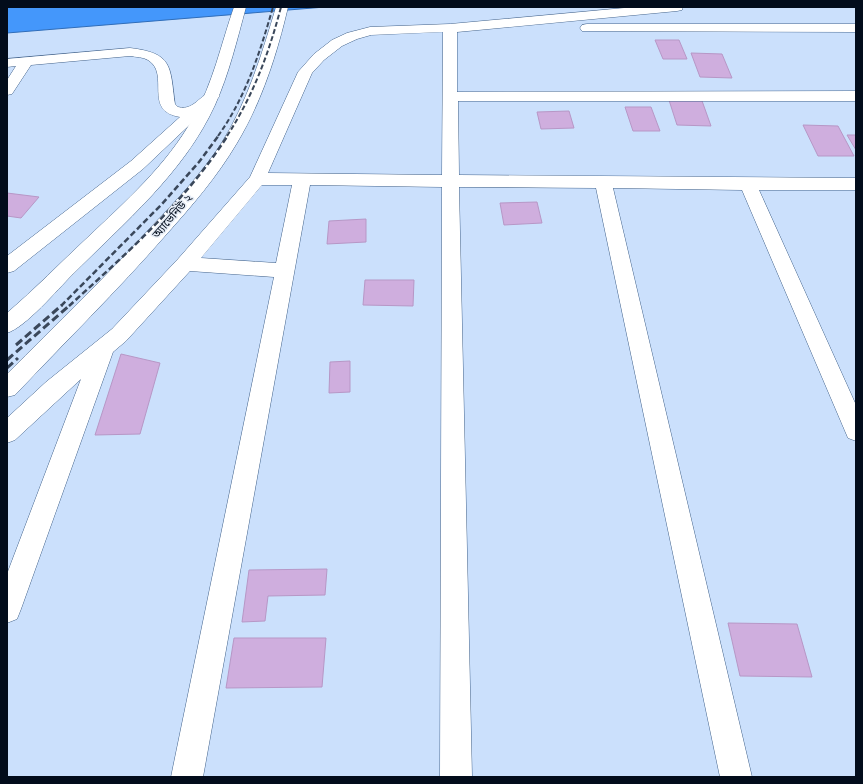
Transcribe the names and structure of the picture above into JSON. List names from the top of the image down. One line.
{"streets":{"street":["অ্যাভেনিউ ২"]}}
